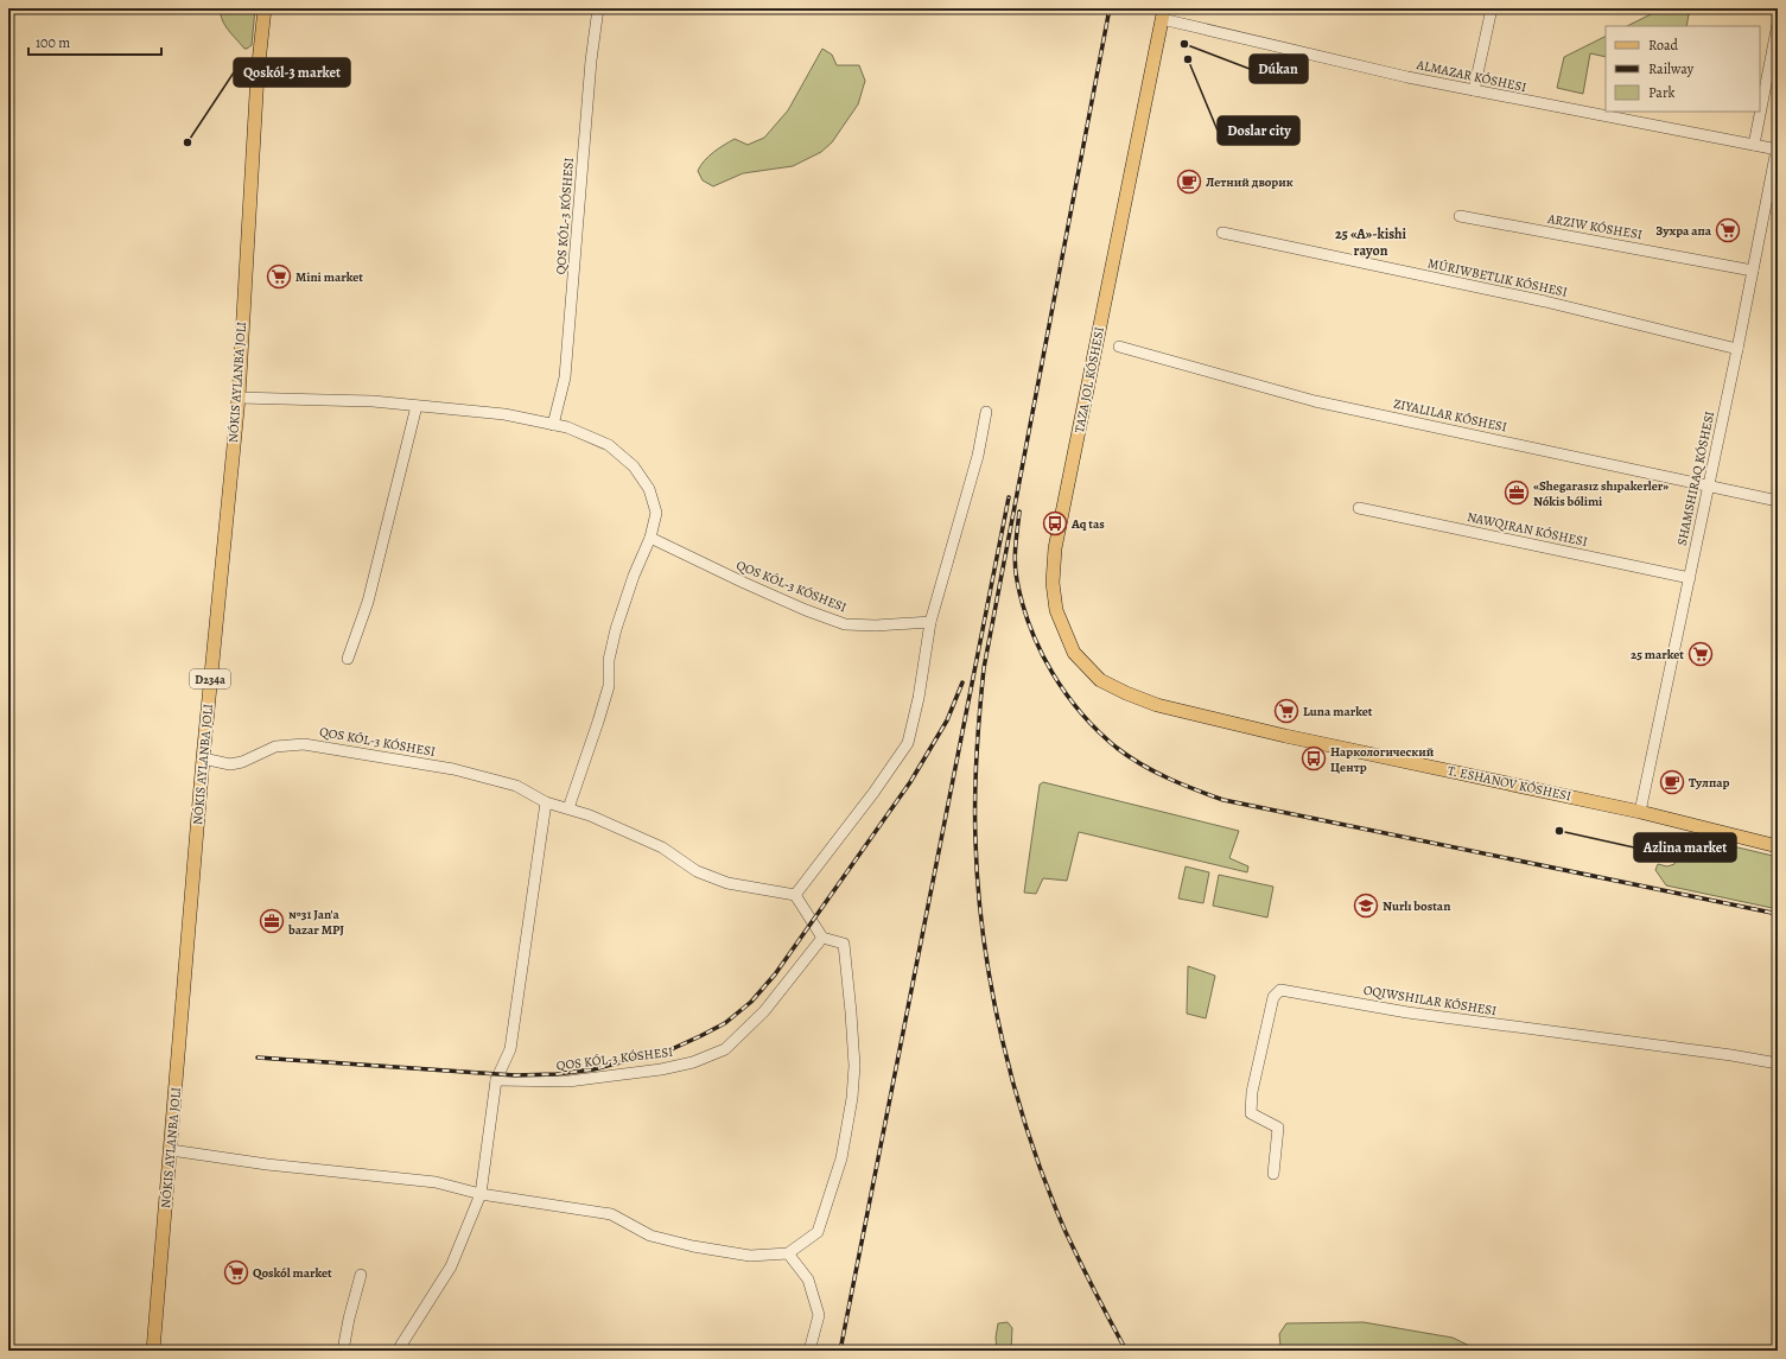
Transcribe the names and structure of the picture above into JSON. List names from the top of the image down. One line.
{"streets":{"main road":["TAZA JOL KÓSHESI","D234a","T. ESHANOV KÓSHESI"],"street":["ALMAZAR KÓSHESI","QOS KÓL-3 KÓSHESI","MÚRIWBETLIK KÓSHESI"]},"crossings":[["ALMAZAR KÓSHESI","TAZA JOL KÓSHESI"],["QOS KÓL-3 KÓSHESI","D234a"],["TAZA JOL KÓSHESI","T. ESHANOV KÓSHESI"]],"districts":["25 «A»-kishi rayon"],"places":{"other":["Dúkan","Doslar city","Qoskól-3 market","Azlina market"],"cafe":["Летний дворик","Тулпар"],"supermarket":["Зухра апа","Mini market","25 market","Luna market","Qoskól market"],"office":["«Shegarasız shıpakerler» Nókis bólimi","№31 Jan'a bazar MPJ"],"bus stop":["Aq tas","Наркологический Центр"],"school or university":["Nurlı bostan"]},"legend":["Road","Railway","Park"],"scale_bar":"100 m"}
